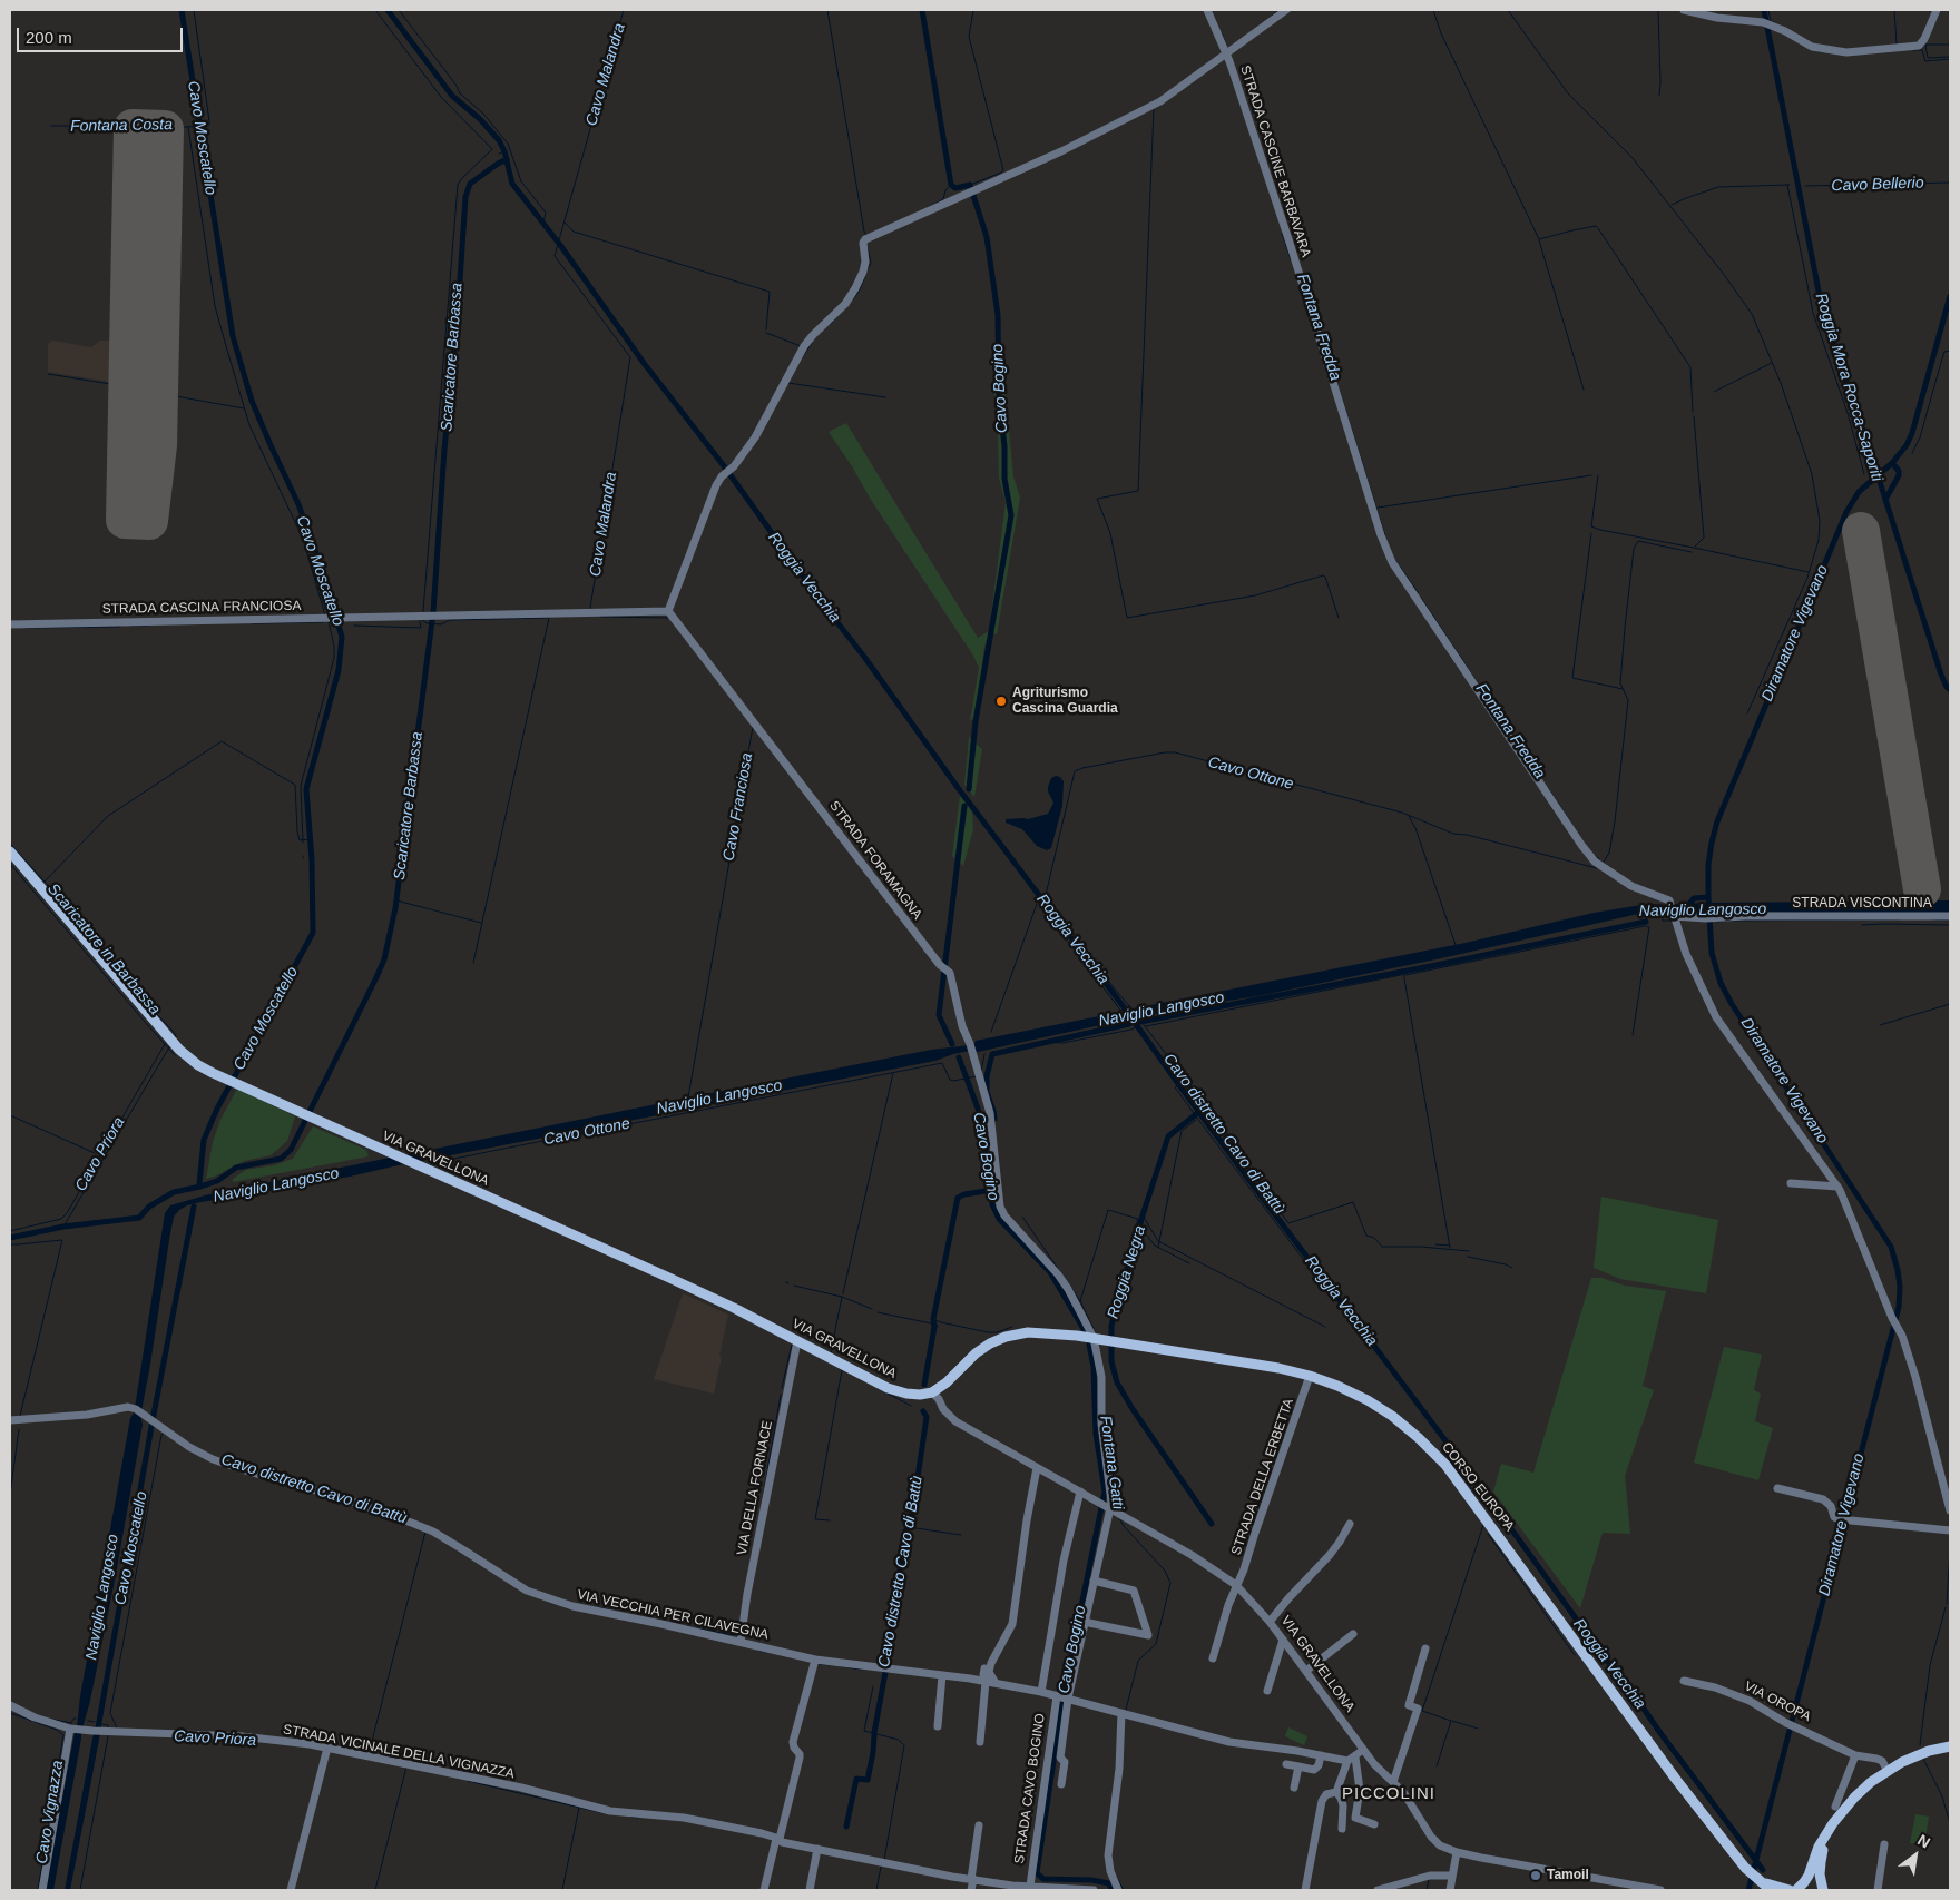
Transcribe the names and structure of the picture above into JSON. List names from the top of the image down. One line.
{"streets":{"main road":["VIA GRAVELLONA","CORSO EUROPA"],"street":["STRADA CASCINE BARBAVARA","STRADA CASCINA FRANCIOSA","STRADA FORAMAGNA","STRADA VISCONTINA","STRADA DELLA ERBETTA","VIA DELLA FORNACE","VIA VECCHIA PER CILAVEGNA","VIA OROPA","STRADA VICINALE DELLA VIGNAZZA","STRADA CAVO BOGINO"]},"crossings":[["STRADA CASCINE BARBAVARA","STRADA VISCONTINA"],["STRADA CASCINA FRANCIOSA","STRADA FORAMAGNA"],["STRADA FORAMAGNA","CORSO EUROPA"],["VIA GRAVELLONA","STRADA DELLA ERBETTA"],["VIA GRAVELLONA","CORSO EUROPA"],["VIA GRAVELLONA","VIA DELLA FORNACE"],["STRADA DELLA ERBETTA","CORSO EUROPA"],["VIA DELLA FORNACE","VIA VECCHIA PER CILAVEGNA"],["VIA VECCHIA PER CILAVEGNA","STRADA CAVO BOGINO"],["STRADA VICINALE DELLA VIGNAZZA","STRADA CAVO BOGINO"]],"districts":["PICCOLINI"],"water":["Cavo Malandra","Fontana Costa","Cavo Moscatello","Cavo Bellerio","Fontana Fredda","Scaricatore Barbassa","Roggia Mora Rocca-Saporiti","Cavo Bogino","Roggia Vecchia","Diramatore Vigevano","Cavo Ottone","Cavo Franciosa","Naviglio Langosco","Scaricatore in Barbassa","Cavo distretto Cavo di Battù","Cavo Priora","Roggia Negra","Fontana Gatti","Cavo Vignazza"],"places":["Agriturismo Cascina Guardia","Tamoil"],"scale_bar":"200 m","north":"top right"}
